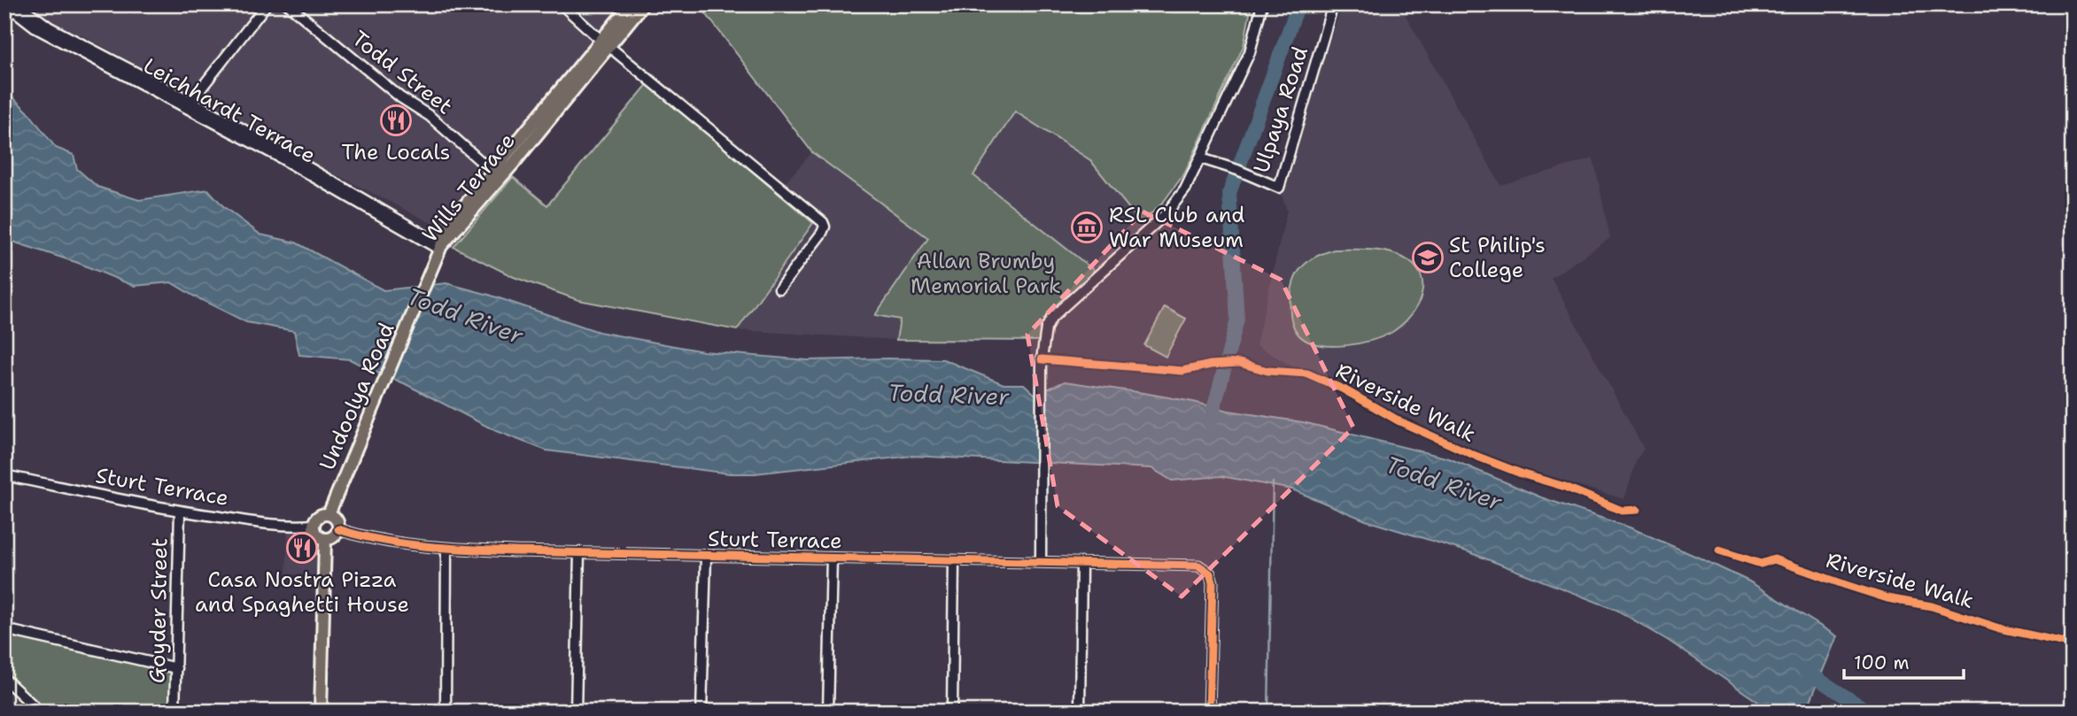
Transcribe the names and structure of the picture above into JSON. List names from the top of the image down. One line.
{"streets":{"main road":["Wills Terrace","Undoolya Road"],"street":["Todd Street","Ulpaya Road","Leichhardt Terrace","Sturt Terrace","Goyder Street"],"cycle path":["Riverside Walk"]},"crossings":[["Todd Street","Wills Terrace"],["Leichhardt Terrace","Wills Terrace"],["Leichhardt Terrace","Undoolya Road"],["Wills Terrace","Undoolya Road"],["Undoolya Road","Sturt Terrace"],["Sturt Terrace","Goyder Street"]],"water":["Todd River"],"parks":["Allan Brumby Memorial Park"],"places":{"restaurant":["The Locals","Casa Nostra Pizza and Spaghetti House"],"museum":["RSL Club and War Museum"],"school or university":["St Philip's College"]},"scale_bar":"100 m"}
